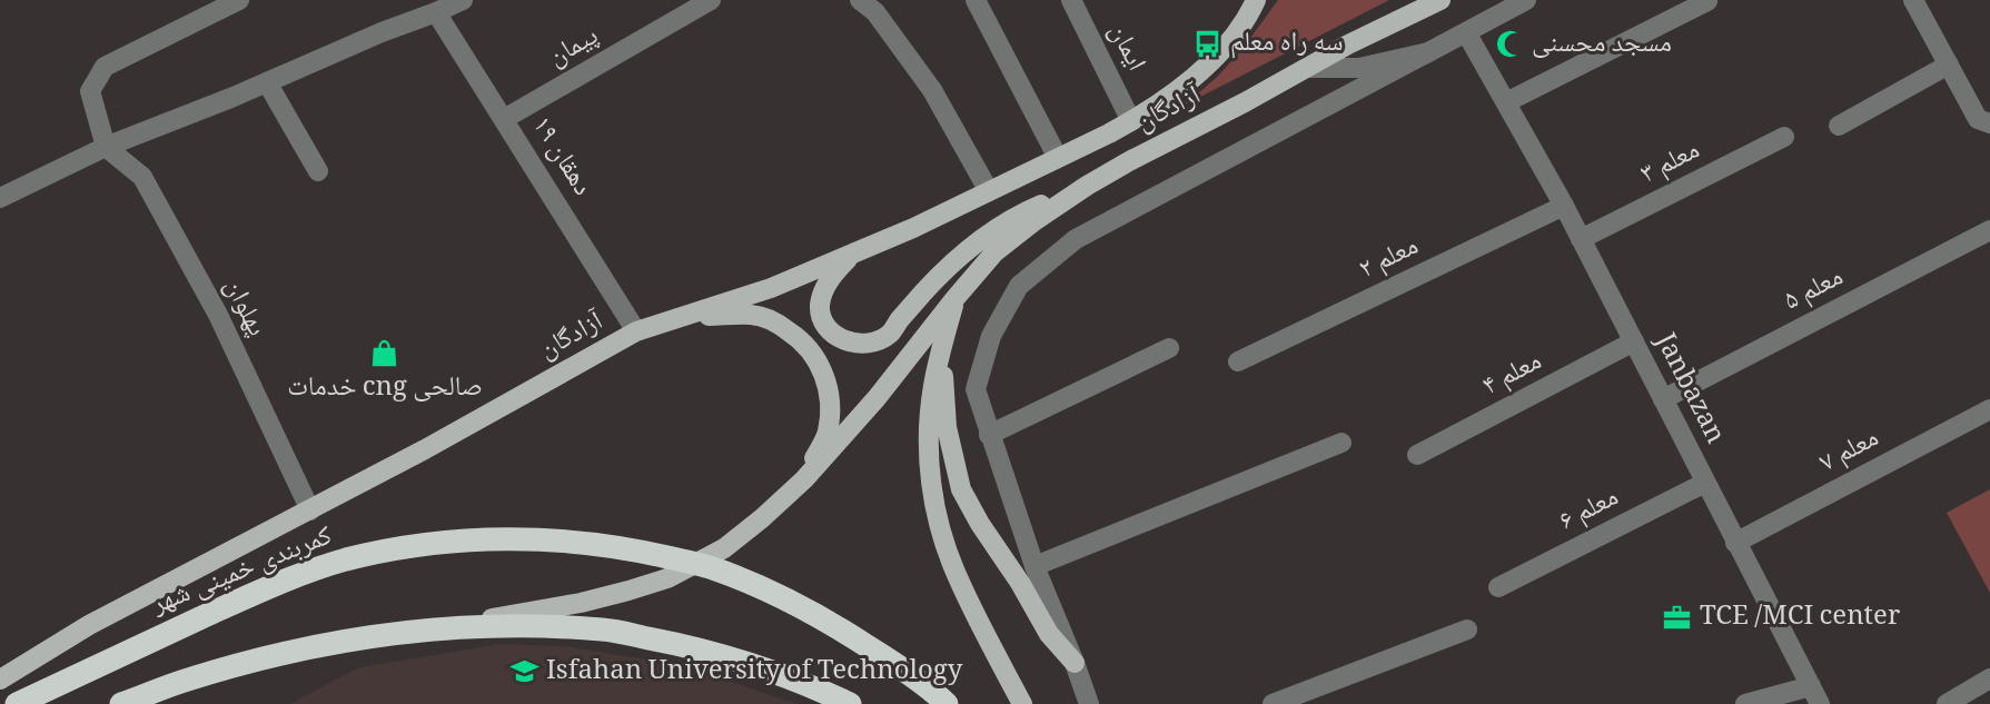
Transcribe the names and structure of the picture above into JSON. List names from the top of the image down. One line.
{"streets":{"highway":["کمربندی خمینی شهر"],"main road":["آزادگان"],"street":["پیمان","ایمان","دهقان ۱۹","معلم ۳","معلم ۲","معلم ۵","پهلوان","معلم ۴","Janbazan","معلم ۷","معلم ۶"]},"crossings":[["پیمان","دهقان ۱۹"],["ایمان","آزادگان"],["آزادگان","دهقان ۱۹"],["آزادگان","پهلوان"],["معلم ۳","Janbazan"],["معلم ۲","Janbazan"],["معلم ۵","Janbazan"],["معلم ۴","Janbazan"],["Janbazan","معلم ۷"],["Janbazan","معلم ۶"]],"places":{"bus stop":["سه راه معلم"],"mosque":["مسجد محسنی"],"shop":["خدمات cng صالحی"],"office":["TCE /MCI center"],"school or university":["Isfahan University of Technology"]}}
